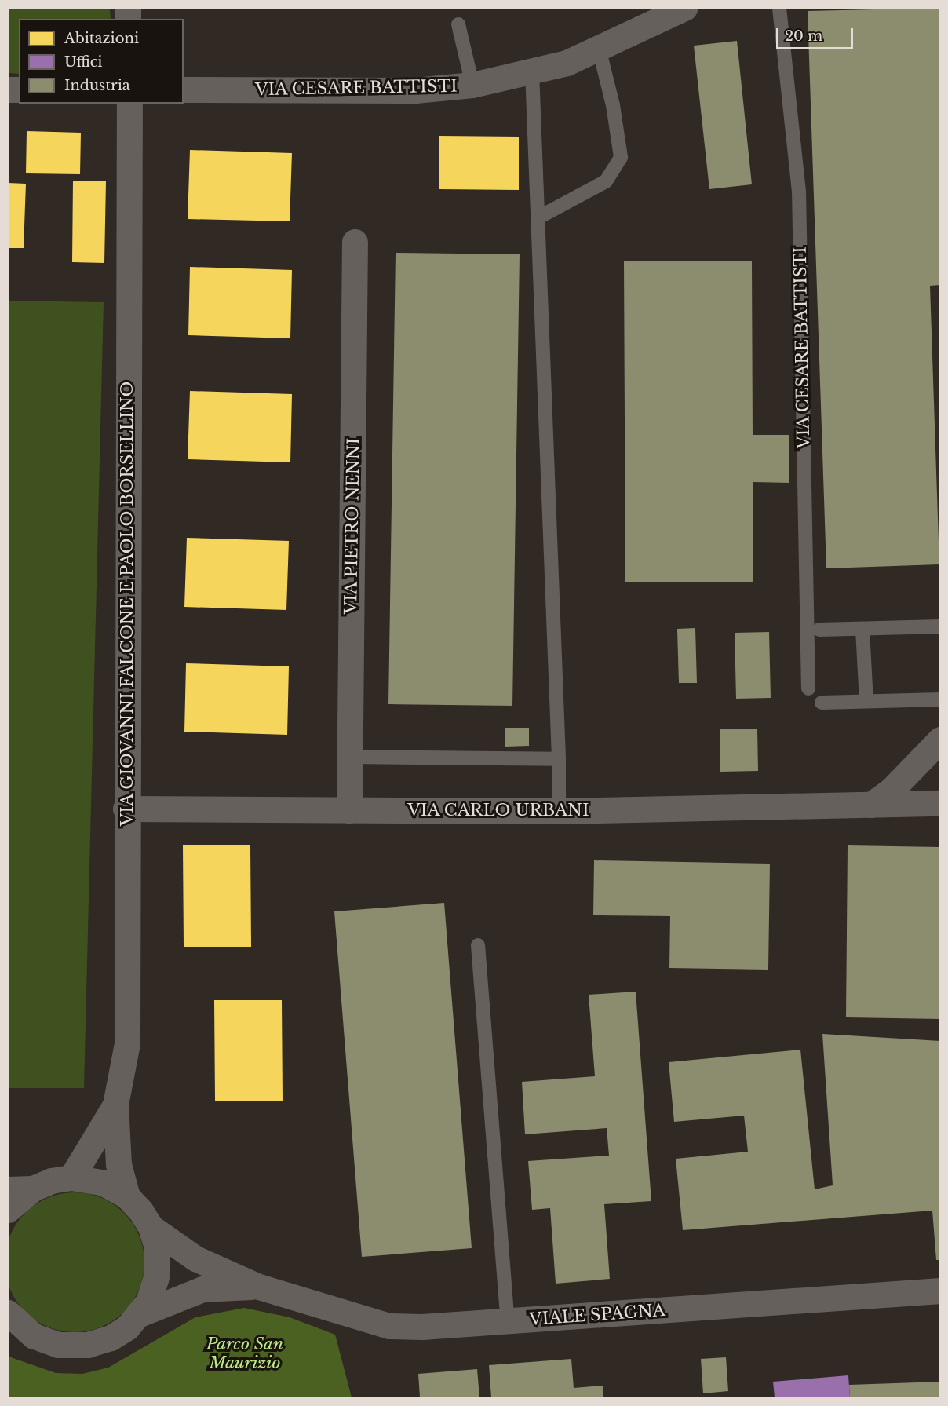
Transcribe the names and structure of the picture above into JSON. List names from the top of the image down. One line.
{"streets":{"street":["VIA CESARE BATTISTI","VIA PIETRO NENNI","VIA GIOVANNI FALCONE E PAOLO BORSELLINO","VIA CARLO URBANI","VIALE SPAGNA"]},"crossings":[["VIA PIETRO NENNI","VIA CARLO URBANI"],["VIA GIOVANNI FALCONE E PAOLO BORSELLINO","VIA CARLO URBANI"]],"parks":["Parco San Maurizio"],"legend":["Abitazioni","Uffici","Industria"],"scale_bar":"20 m"}
